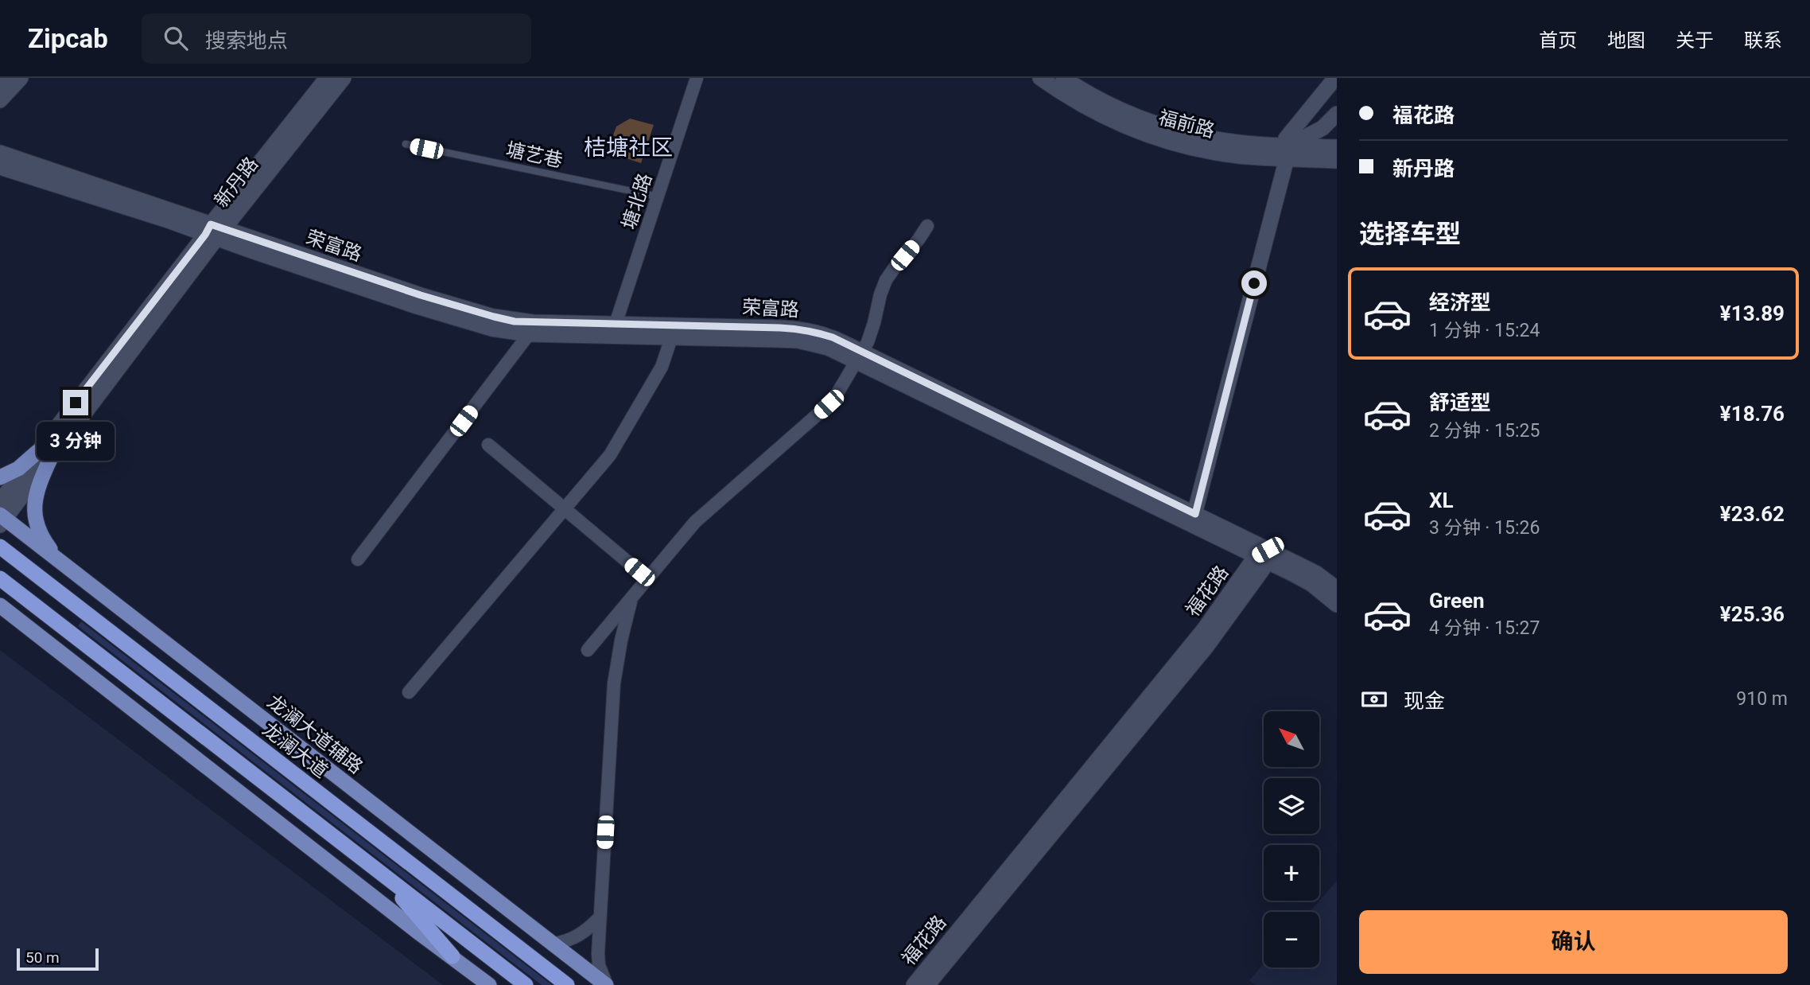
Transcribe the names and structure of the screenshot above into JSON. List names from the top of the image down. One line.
{"streets":{"highway":["龙澜大道"],"main road":["龙澜大道辅路"],"street":["福前路","新丹路","塘北路","荣富路","福花路"],"lane":["塘艺巷"]},"crossings":[["塘艺巷","塘北路"],["新丹路","荣富路"],["新丹路","龙澜大道辅路"],["塘北路","荣富路"],["荣富路","福花路"]],"districts":["桔塘社区"],"scale_bar":"50 m","north":"top left","page":{"header":"Zipcab","search":"搜索地点","nav":["首页","地图","关于","联系"],"banner":["福花路","新丹路"],"heading":"选择车型","list":[{"name":"经济型","note":"1 分钟 · 15:24","value":"¥13.89"},{"name":"舒适型","note":"2 分钟 · 15:25","value":"¥18.76"},{"name":"XL","note":"3 分钟 · 15:26","value":"¥23.62"},{"name":"Green","note":"4 分钟 · 15:27","value":"¥25.36"}],"bubble":"3 分钟","pay":["现金","910 m"],"map_buttons":["+","−"],"buttons":"确认","scale":"50 m"}}
